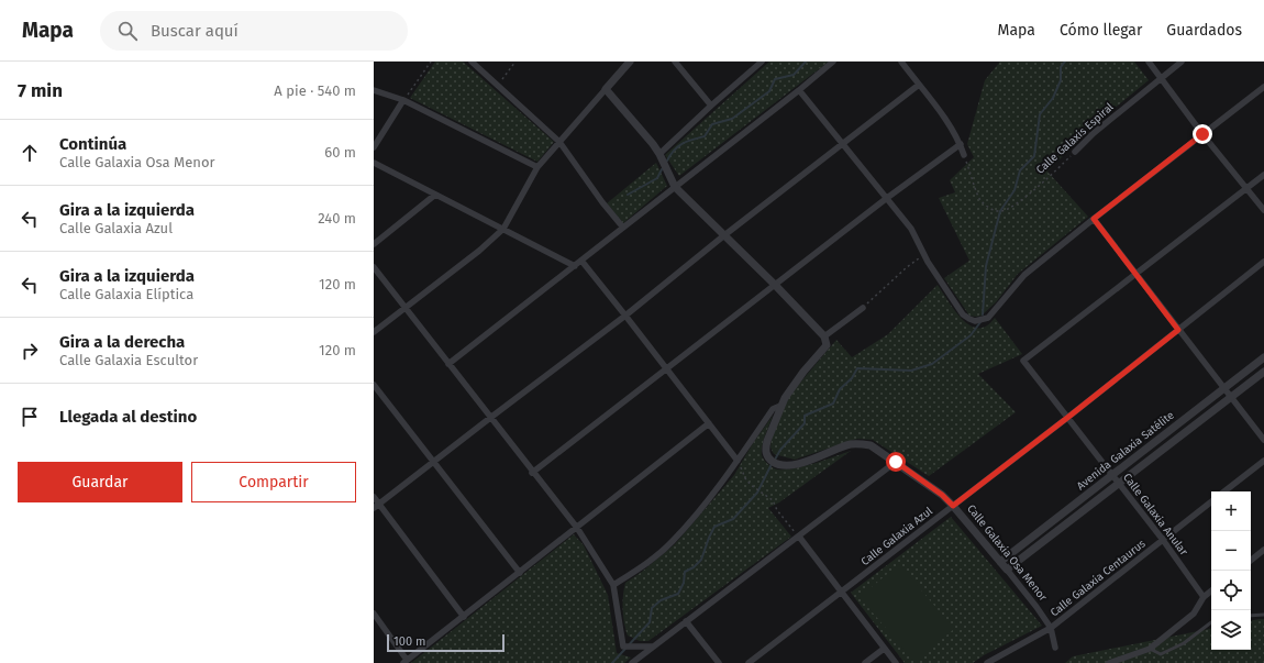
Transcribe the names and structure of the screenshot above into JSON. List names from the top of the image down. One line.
{"streets":{"street":["Calle Galaxis Espiral","Avenida Galaxia Satélite","Calle Galaxia Anular","Calle Galaxia Azul","Calle Galaxia Osa Menor","Calle Galaxia Centaurus"]},"crossings":[["Avenida Galaxia Satélite","Calle Galaxia Anular"],["Avenida Galaxia Satélite","Calle Galaxia Osa Menor"],["Calle Galaxia Anular","Calle Galaxia Azul"],["Calle Galaxia Anular","Calle Galaxia Centaurus"],["Calle Galaxia Azul","Calle Galaxia Osa Menor"],["Calle Galaxia Osa Menor","Calle Galaxia Centaurus"]],"scale_bar":"100 m","page":{"header":"Mapa","search":"Buscar aquí","nav":["Mapa","Cómo llegar","Guardados"],"heading":["7 min","A pie · 540 m"],"list":[["Continúa","Calle Galaxia Osa Menor","60 m"],["Gira a la izquierda","Calle Galaxia Azul","240 m"],["Gira a la izquierda","Calle Galaxia Elíptica","120 m"],["Gira a la derecha","Calle Galaxia Escultor","120 m"],"Llegada al destino"],"buttons":["Guardar","Compartir"],"map_buttons":["+","−"],"scale":"100 m"}}
